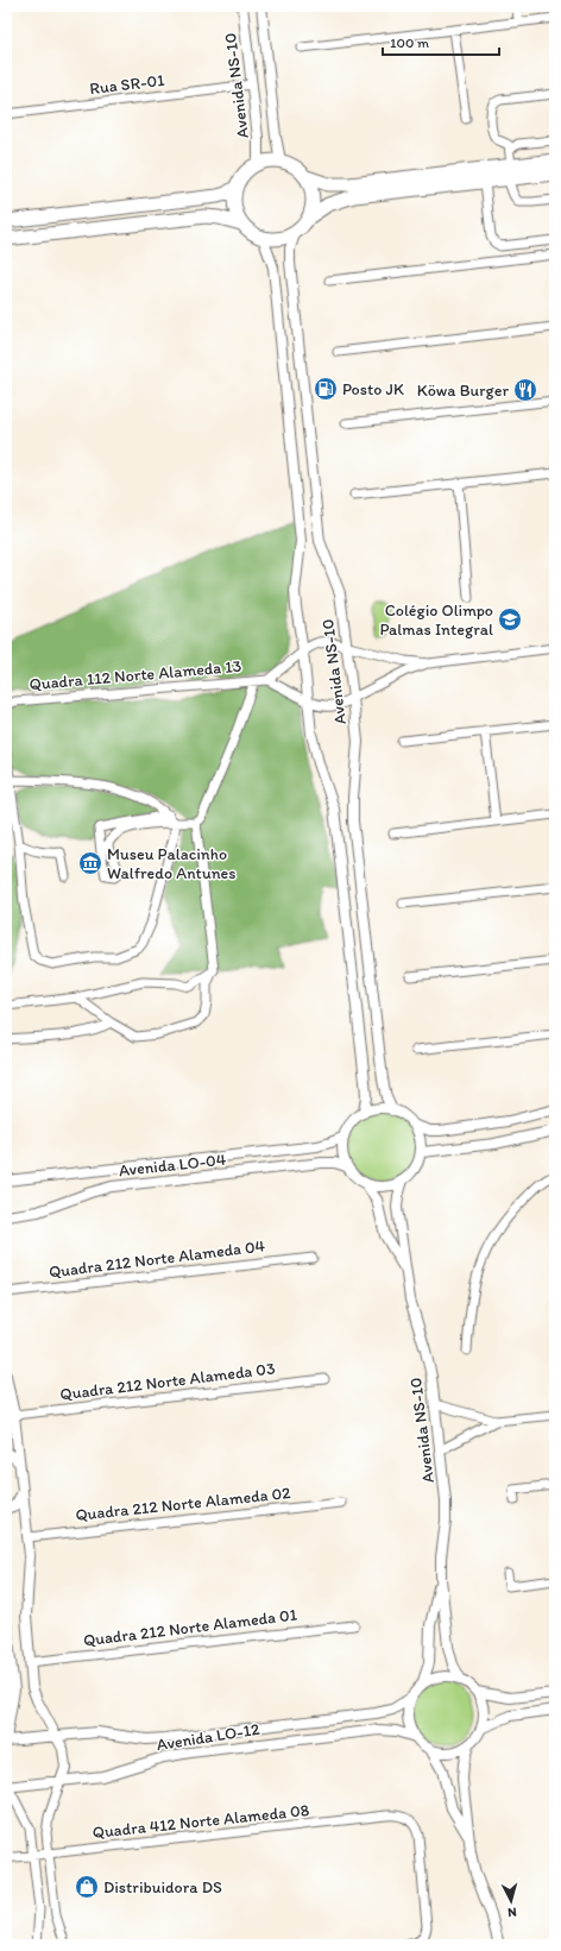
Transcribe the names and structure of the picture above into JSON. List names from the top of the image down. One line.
{"streets":{"street":["Rua SR-01","Avenida NS-10","Quadra 112 Norte Alameda 13","Avenida LO-04","Quadra 212 Norte Alameda 04","Quadra 212 Norte Alameda 03","Quadra 212 Norte Alameda 02","Quadra 212 Norte Alameda 01","Avenida LO-12","Quadra 412 Norte Alameda 08"]},"crossings":[["Rua SR-01","Avenida NS-10"],["Avenida NS-10","Avenida LO-04"],["Avenida NS-10","Avenida LO-12"]],"places":{"fuel station":["Posto JK"],"restaurant":["Köwa Burger"],"school or university":["Colégio Olimpo Palmas Integral"],"museum":["Museu Palacinho Walfredo Antunes"],"shop":["Distribuidora DS"]},"scale_bar":"100 m","north":"bottom"}
